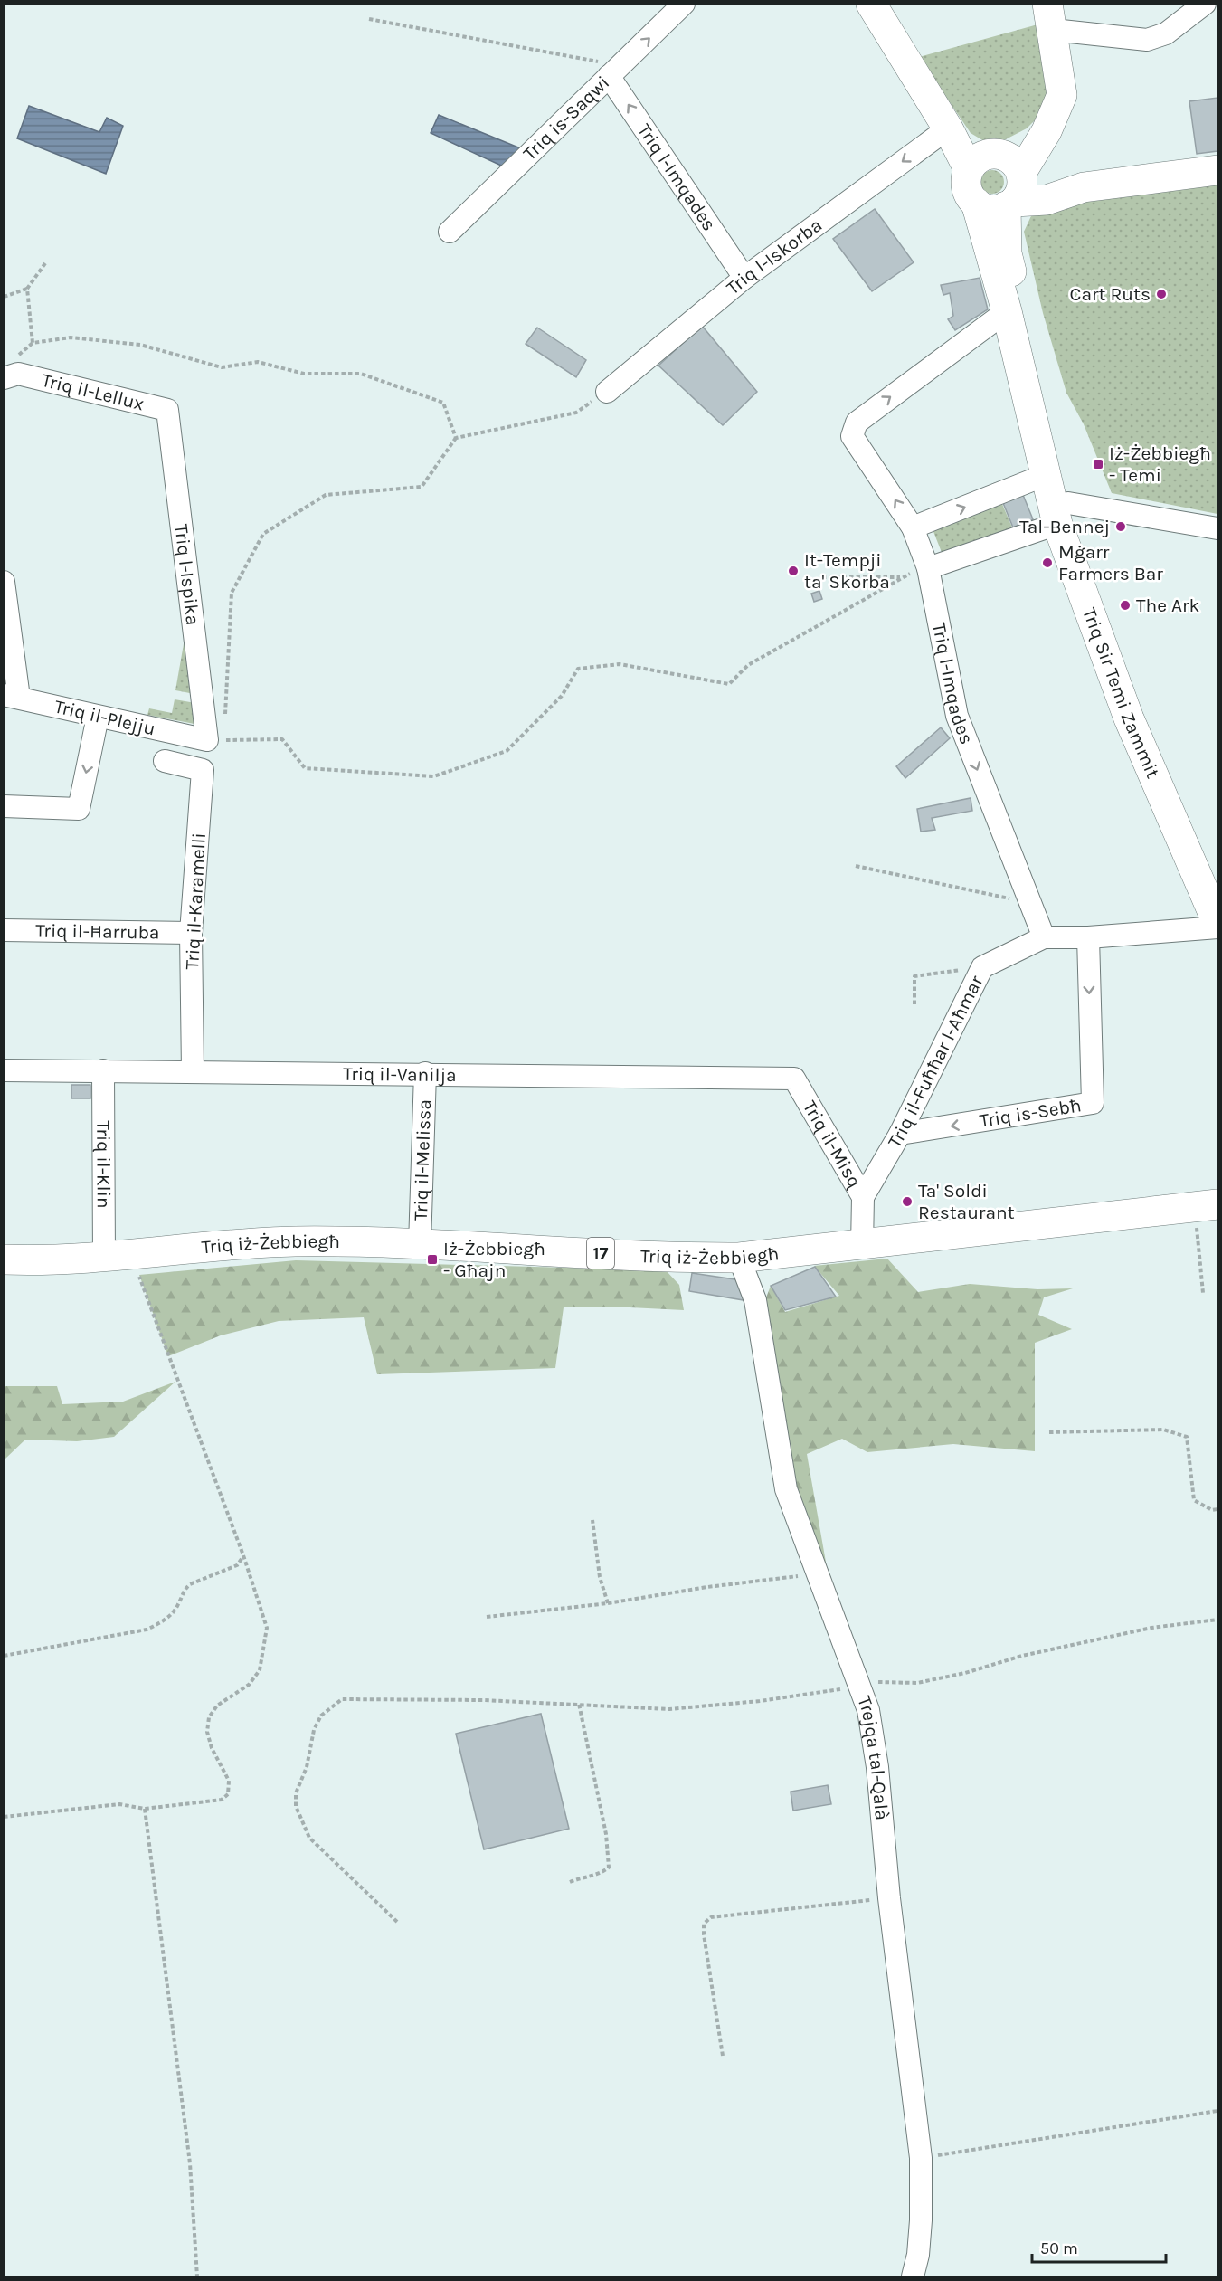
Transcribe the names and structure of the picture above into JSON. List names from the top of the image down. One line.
{"streets":{"main road":["Triq Sir Temi Zammit","Triq iż-Żebbiegħ","17"],"street":["Triq is-Saqwi","Triq l-Imqades","Triq l-Iskorba","Triq il-Lellux","Triq l-Ispika","Triq il-Plejju","Triq il-Karamelli","Triq il-Ħarruba","Triq il-Fuħħar l-Aħmar","Triq il-Vanilja","Triq is-Sebħ","Triq il-Misq","Triq il-Melissa","Triq il-Klin","Trejqa tal-Qalà"]},"crossings":[["Triq is-Saqwi","Triq l-Imqades"],["Triq l-Imqades","Triq l-Iskorba"],["Triq l-Imqades","Triq Sir Temi Zammit"],["Triq l-Imqades","Triq il-Fuħħar l-Aħmar"],["Triq il-Lellux","Triq l-Ispika"],["Triq l-Ispika","Triq il-Plejju"],["Triq il-Karamelli","Triq il-Ħarruba"],["Triq il-Karamelli","Triq il-Vanilja"],["Triq il-Fuħħar l-Aħmar","Triq is-Sebħ"],["Triq il-Fuħħar l-Aħmar","Triq il-Misq"],["Triq il-Vanilja","Triq il-Misq"],["Triq il-Vanilja","Triq il-Melissa"],["Triq il-Vanilja","Triq il-Klin"],["Triq il-Misq","Triq iż-Żebbiegħ"],["Triq il-Melissa","Triq iż-Żebbiegħ"],["Triq il-Klin","Triq iż-Żebbiegħ"],["Triq iż-Żebbiegħ","Trejqa tal-Qalà"]],"one_way":["Triq l-Iskorba"],"places":{"other":["Cart Ruts","Tal-Bennej","Mġarr Farmers Bar","It-Tempji ta' Skorba","The Ark","Ta' Soldi Restaurant"],"transit":["Iż-Żebbiegħ - Temi","Iż-Żebbiegħ - Għajn"]},"scale_bar":"50 m"}
